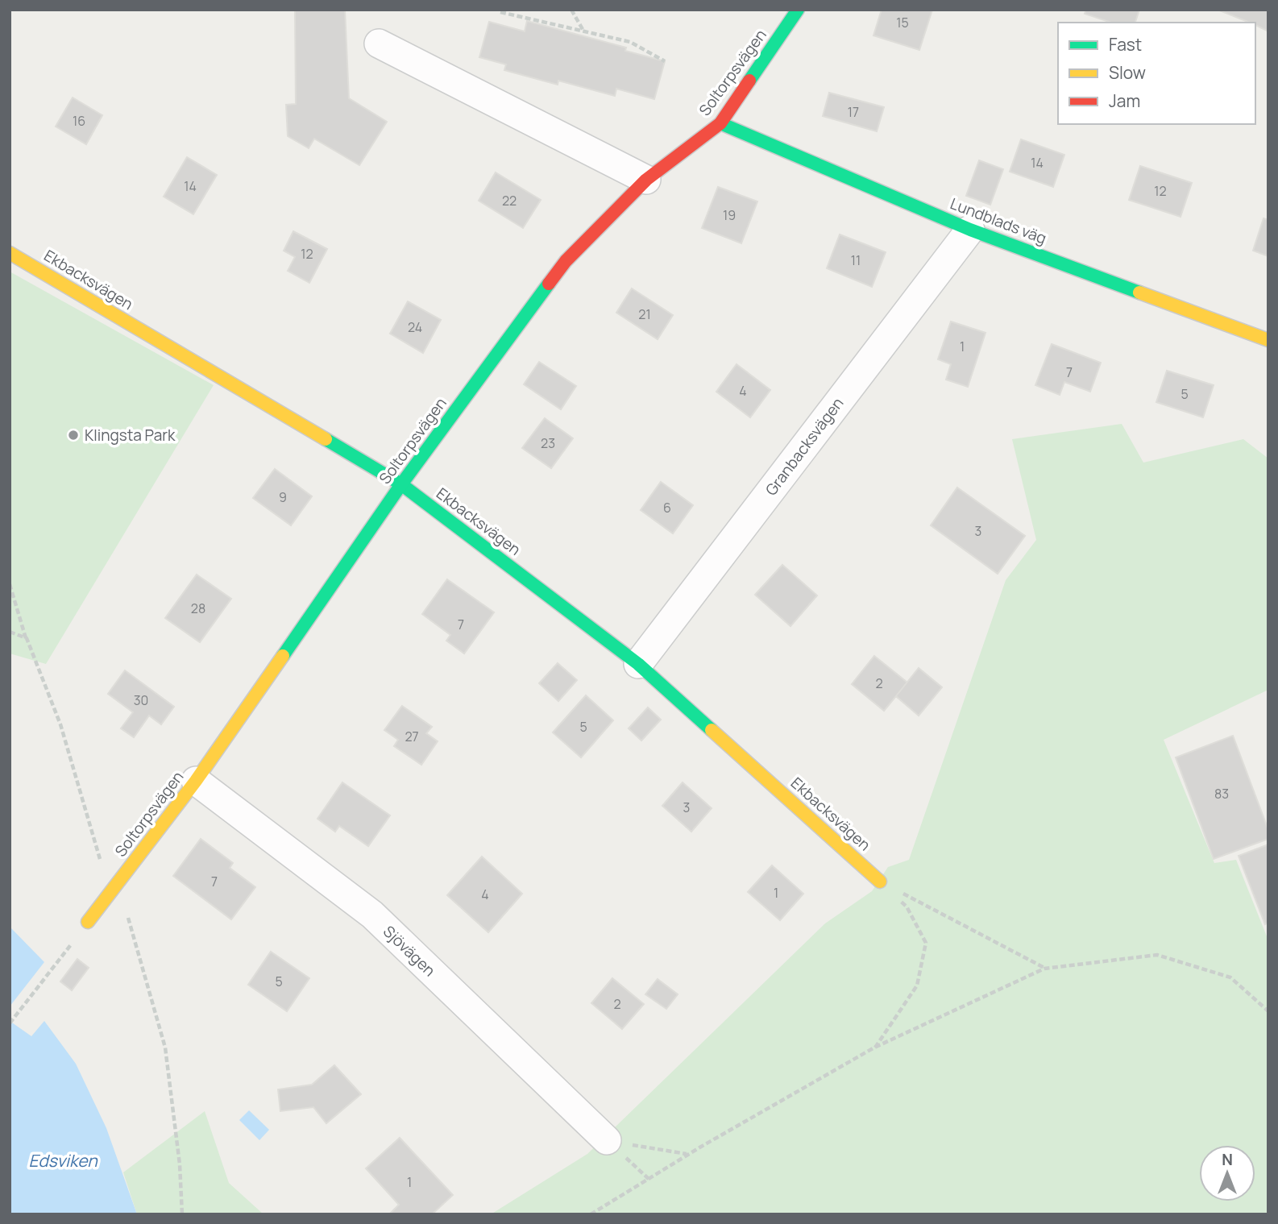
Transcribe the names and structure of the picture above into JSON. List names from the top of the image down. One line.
{"streets":{"street":["Soltorpsvägen","Lundblads väg","Ekbacksvägen","Granbacksvägen","Sjövägen"]},"crossings":[["Soltorpsvägen","Lundblads väg"],["Soltorpsvägen","Ekbacksvägen"],["Soltorpsvägen","Sjövägen"],["Lundblads väg","Granbacksvägen"],["Ekbacksvägen","Granbacksvägen"]],"water":["Edsviken"],"places":["Klingsta Park"],"house_numbers":["15","17","16","14","14","12","22","19","12","11","21","24","1","7","4","5","23","9","6","3","28","7","2","30","5","27","83","3","7","1","4","5","2","1"],"legend":["Fast","Slow","Jam"],"north":"top"}
